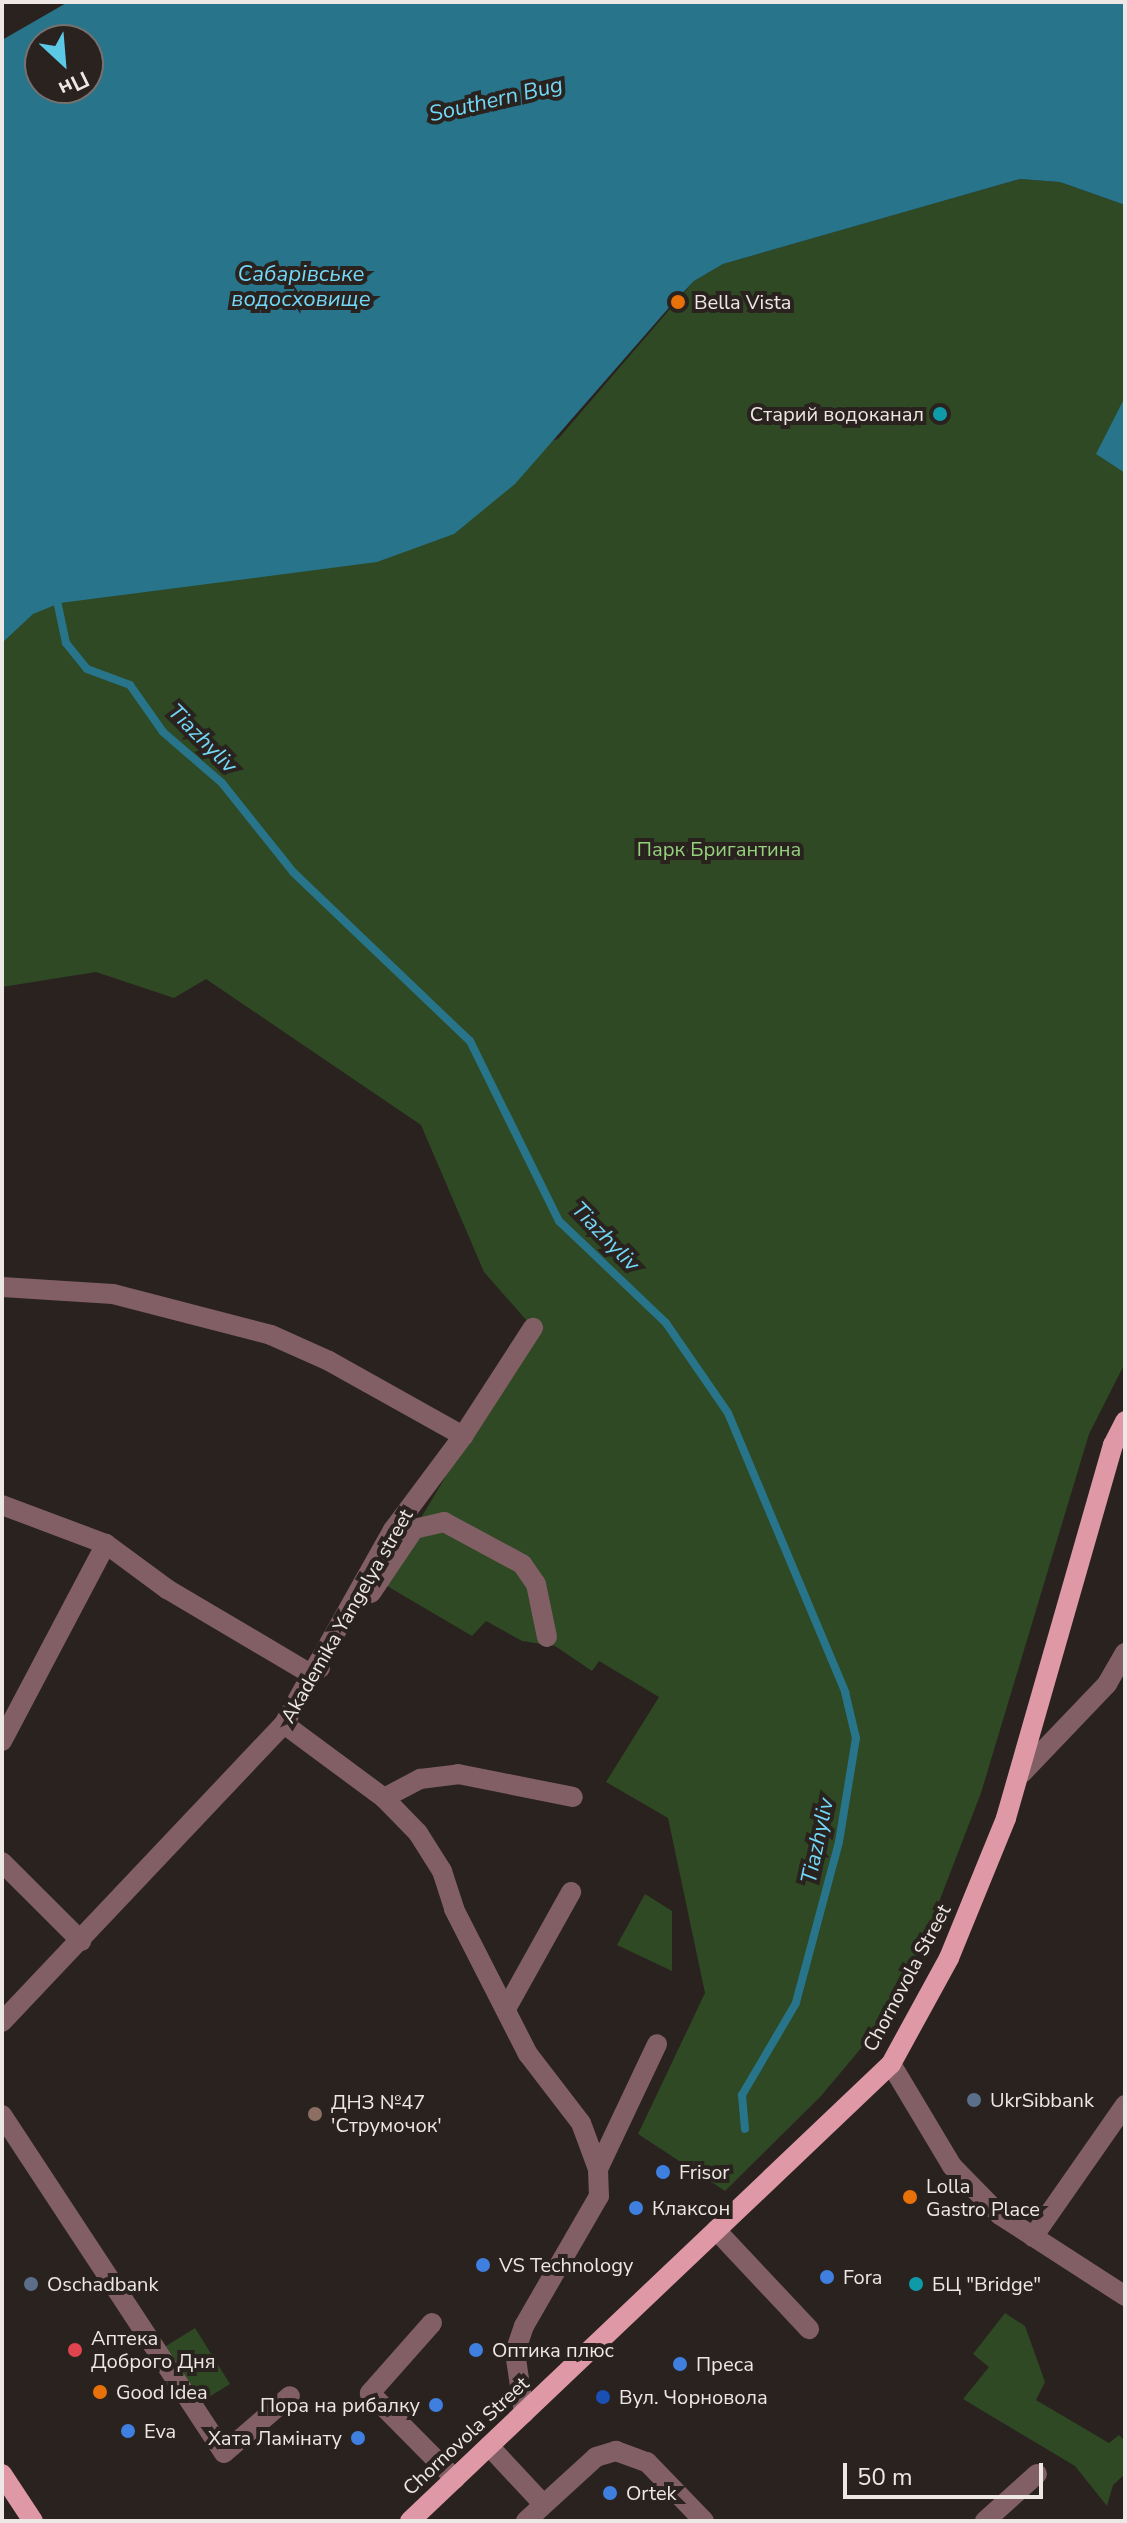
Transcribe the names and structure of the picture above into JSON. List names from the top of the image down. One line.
{"streets":{"main road":["Chornovola Street"],"street":["Akademika Yangelya street"]},"water":["Southern Bug","Сабарівське водосховище","Tiazhyliv"],"parks":["Парк Бригантина"],"places":["Bella Vista","Старий водоканал","UkrSibbank","ДНЗ №47 'Струмочок'","Frisor","Lolla Gastro Place","Клаксон","VS Technology","Fora","Oschadbank","БЦ \"Bridge\"","Аптека Доброго Дня","Оптика плюс","Преса","Good Idea","Вул. Чорновола","Пора на рибалку","Eva","Хата Ламінату","Ortek"],"scale_bar":"50 m","north":"bottom right"}
